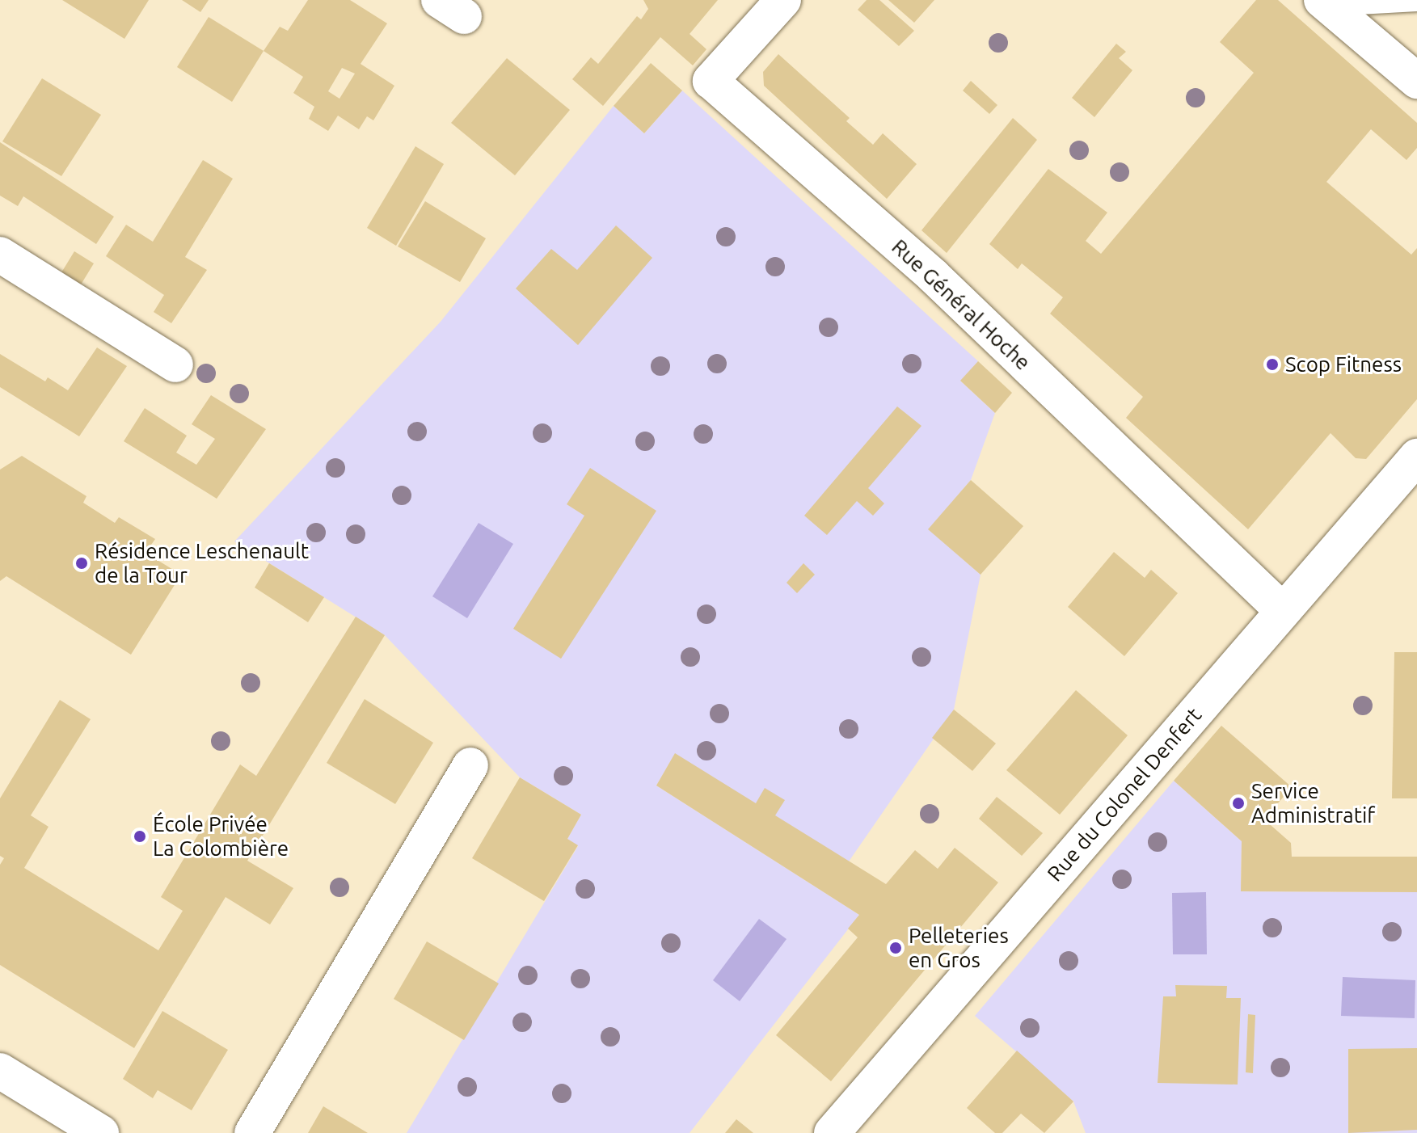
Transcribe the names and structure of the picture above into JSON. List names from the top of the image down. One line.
{"streets":{"street":["Rue Général Hoche","Rue du Colonel Denfert"]},"crossings":[["Rue Général Hoche","Rue du Colonel Denfert"]],"places":["Scop Fitness","Résidence Leschenault de la Tour","Service Administratif","École Privée La Colombière","Pelleteries en Gros"]}
